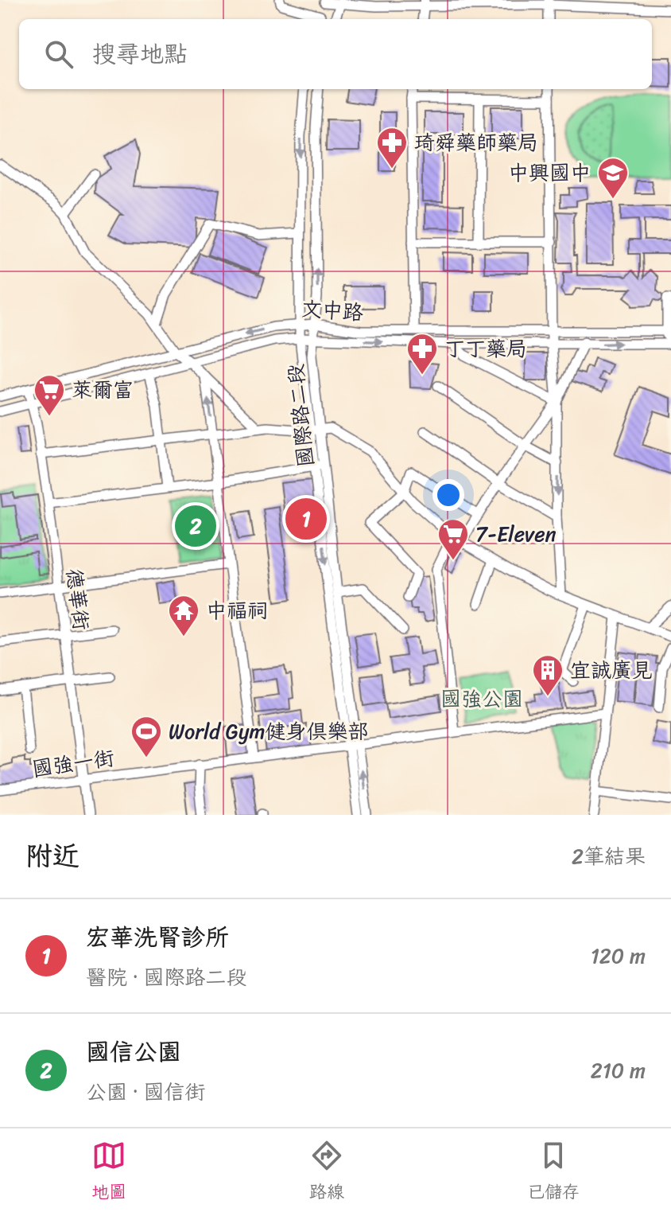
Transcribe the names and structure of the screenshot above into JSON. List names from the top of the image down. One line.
{"streets":{"street":["文中路","國際路二段","德華街","國強一街"]},"crossings":[["文中路","國際路二段"],["文中路","德華街"],["國際路二段","國強一街"],["德華街","國強一街"]],"parks":["國強公園"],"places":{"pharmacy":["琦舜藥師藥局","丁丁藥局"],"school or university":["中興國中"],"supermarket":["萊爾富","7-Eleven"],"temple":["中福祠"],"building":["宜誠廣見"],"sports":["World Gym健身俱樂部"]},"page":{"search":"搜尋地點","pins":["1","2"],"heading":["附近","2筆結果"],"list":[{"mark":"1","name":"宏華洗腎診所","note":"醫院 · 國際路二段","value":"120 m"},{"mark":"2","name":"國信公園","note":"公園 · 國信街","value":"210 m"}],"nav":["地圖","路線","已儲存"]}}
